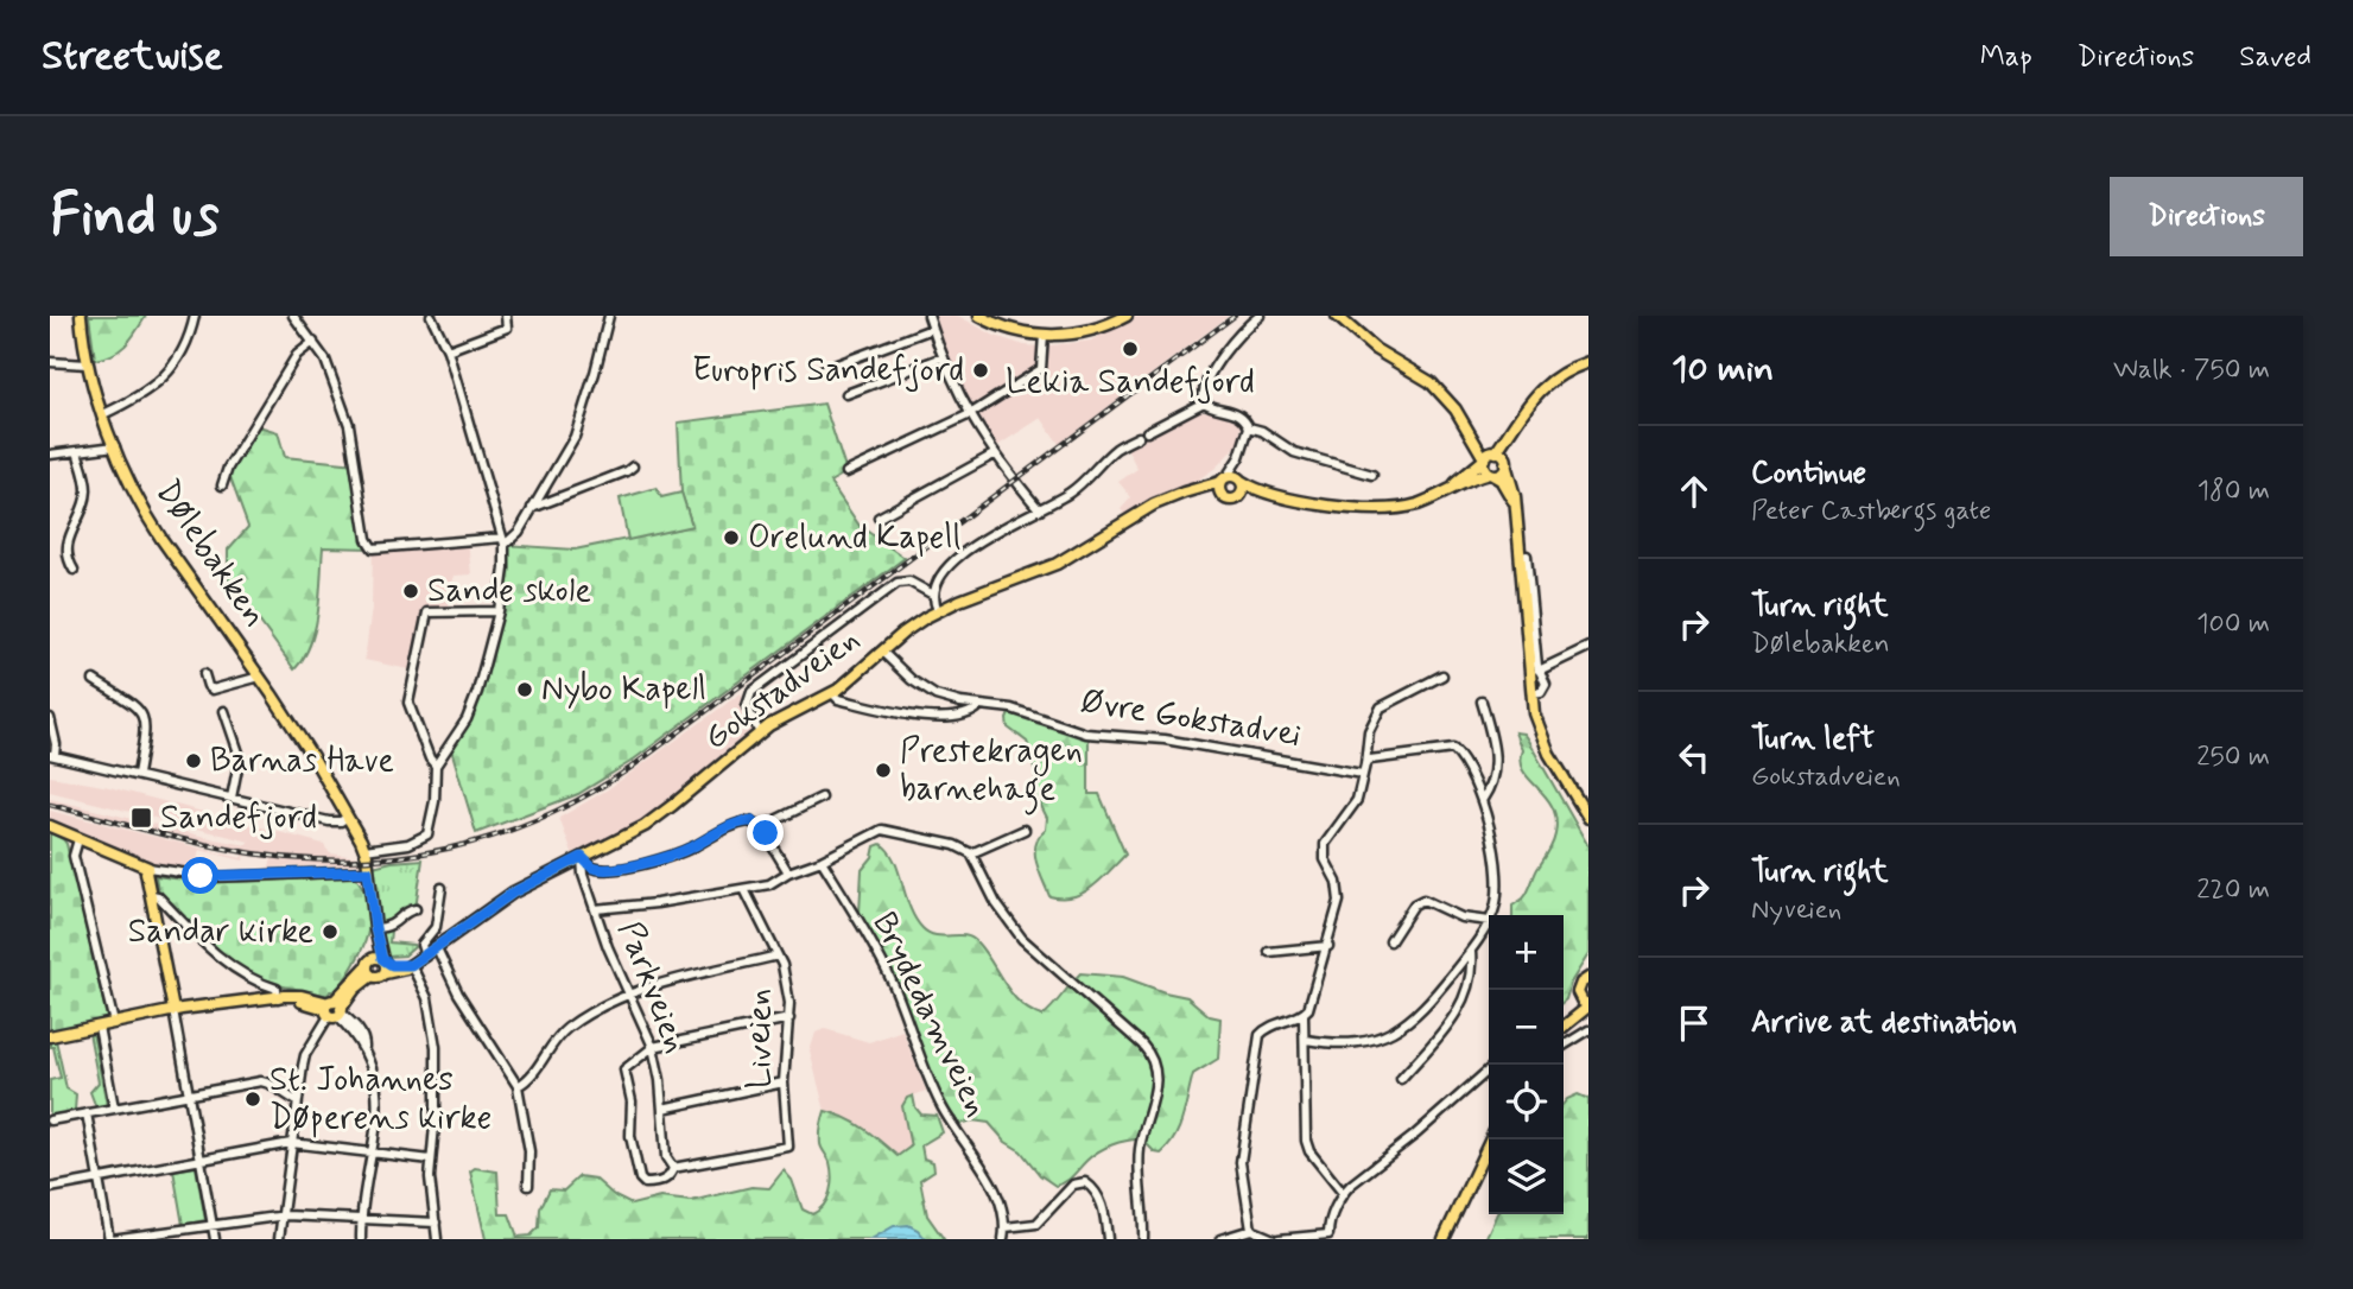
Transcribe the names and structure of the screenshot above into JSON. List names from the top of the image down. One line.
{"streets":{"main road":["Dølebakken","Gokstadveien"],"street":["Øvre Gokstadvei","Parkveien","Brydedamveien","Liveien"]},"crossings":[["Gokstadveien","Øvre Gokstadvei"],["Gokstadveien","Parkveien"],["Parkveien","Liveien"]],"places":{"other":["Lekia Sandefjord","Europris Sandefjord","Orelund Kapell","Sande skole","Nybo Kapell","Barnas Have","Prestekragen barnehage","Sandar kirke","St. Johannes Døperens kirke"],"transit":["Sandefjord"]},"page":{"header":"Streetwise","nav":["Map","Directions","Saved"],"buttons":"Directions","title":"Find us","heading":["10 min","Walk · 750 m"],"list":[["Continue","Peter Castbergs gate","180 m"],["Turn right","Dølebakken","100 m"],["Turn left","Gokstadveien","250 m"],["Turn right","Nyveien","220 m"],"Arrive at destination"],"map_buttons":["+","−"]}}
